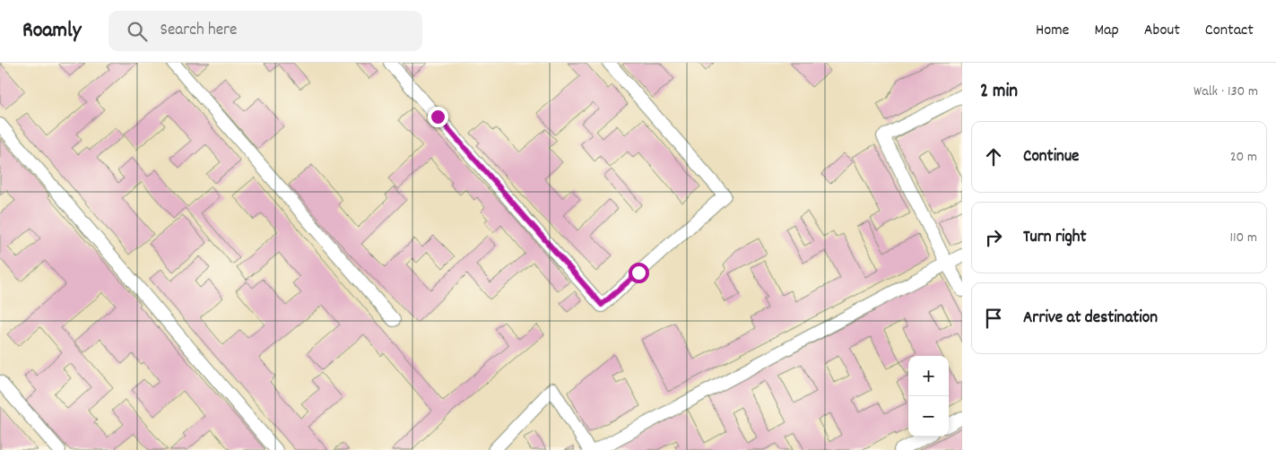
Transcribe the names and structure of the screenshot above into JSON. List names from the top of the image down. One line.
{"page":{"header":"Roamly","search":"Search here","nav":["Home","Map","About","Contact"],"heading":["2 min","Walk · 130 m"],"list":[["Continue","20 m"],["Turn right","110 m"],"Arrive at destination"],"map_buttons":["+","−"]}}
